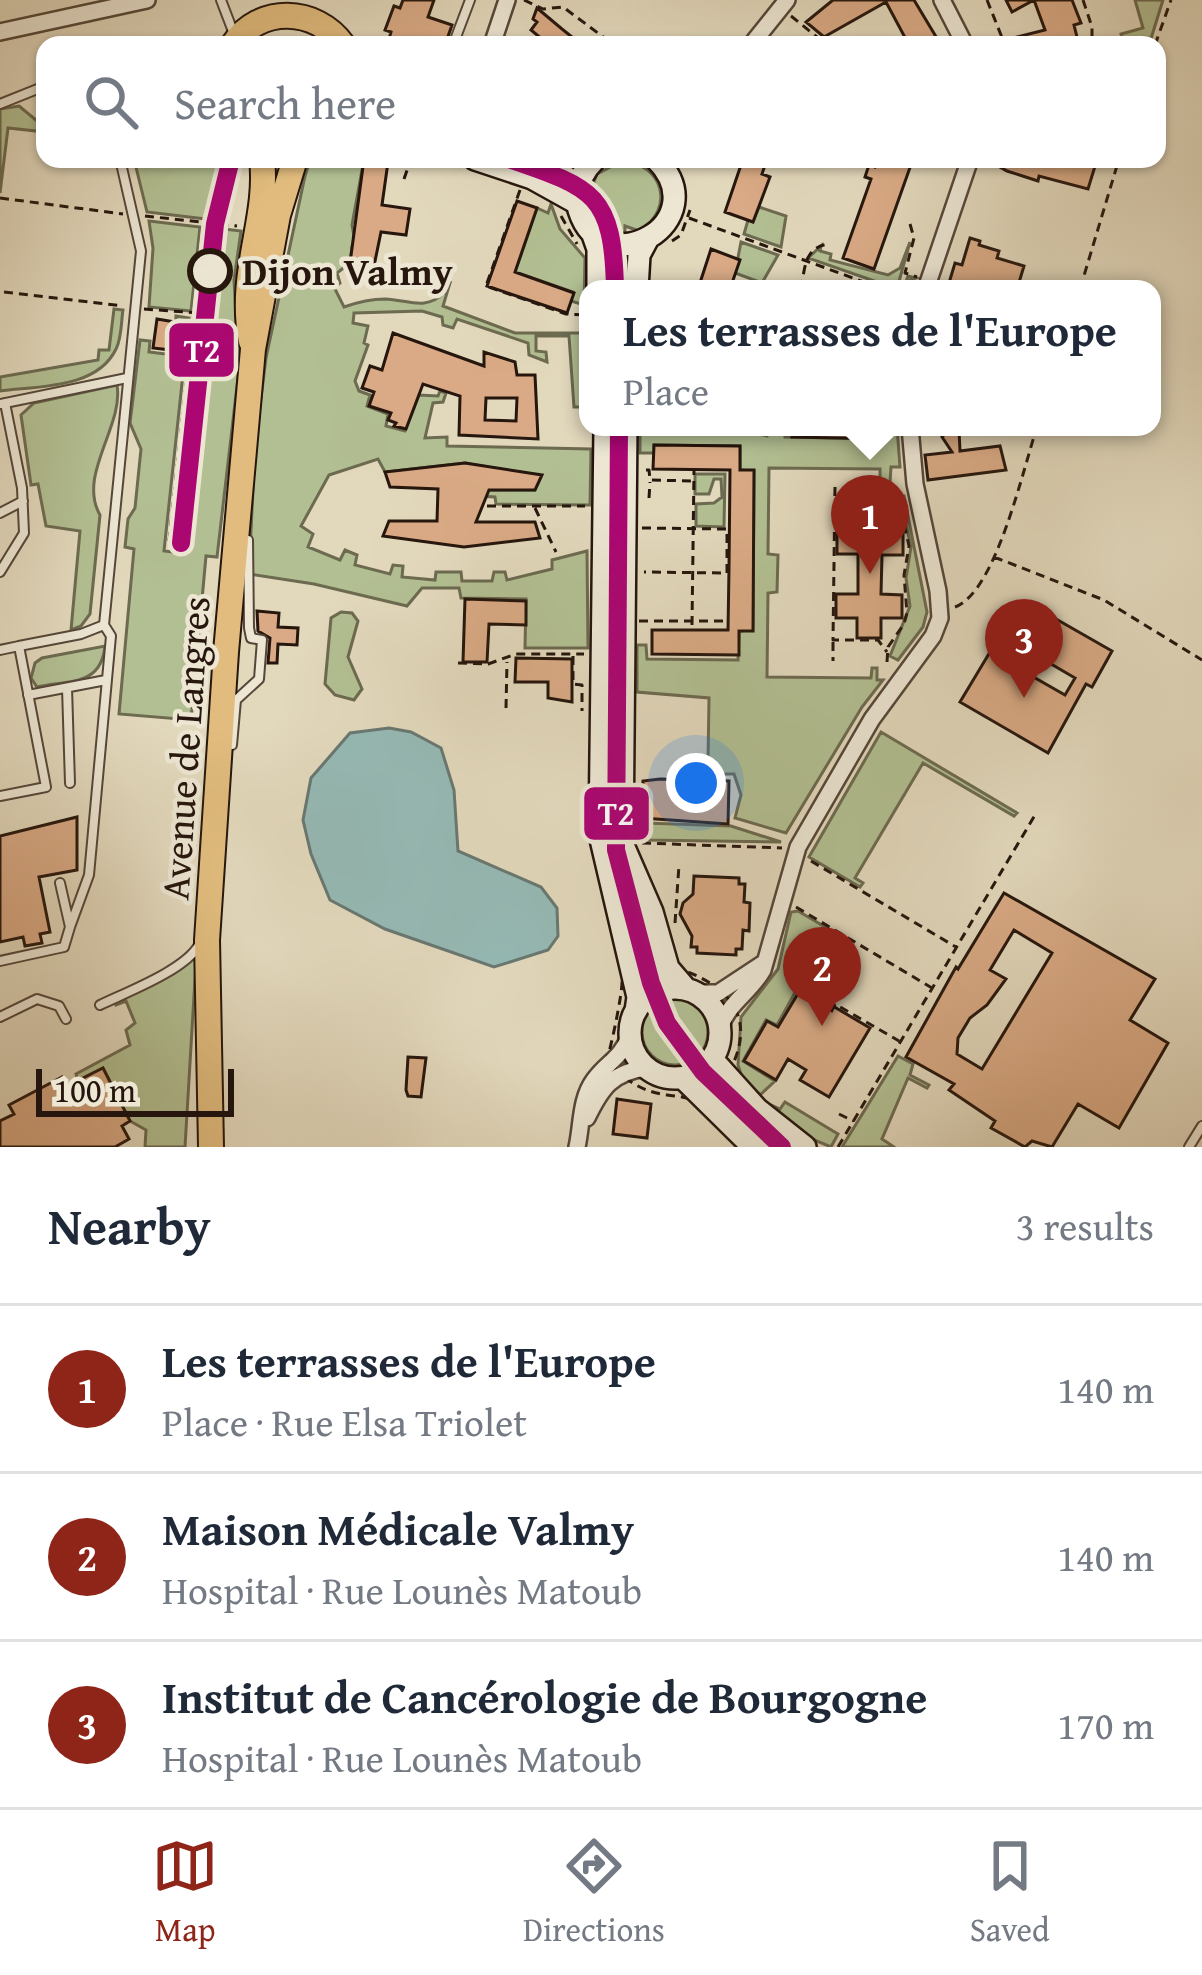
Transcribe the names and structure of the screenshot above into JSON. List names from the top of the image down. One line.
{"streets":{"main road":["Avenue de Langres"]},"places":["Dijon Valmy"],"lines":["transit line T2"],"scale_bar":"100 m","page":{"search":"Search here","popup":["Les terrasses de l'Europe","Place"],"pins":["1","3","2"],"scale":"100 m","heading":["Nearby","3 results"],"list":[{"mark":"1","name":"Les terrasses de l'Europe","note":"Place · Rue Elsa Triolet","value":"140 m"},{"mark":"2","name":"Maison Médicale Valmy","note":"Hospital · Rue Lounès Matoub","value":"140 m"},{"mark":"3","name":"Institut de Cancérologie de Bourgogne","note":"Hospital · Rue Lounès Matoub","value":"170 m"}],"nav":["Map","Directions","Saved"]}}
